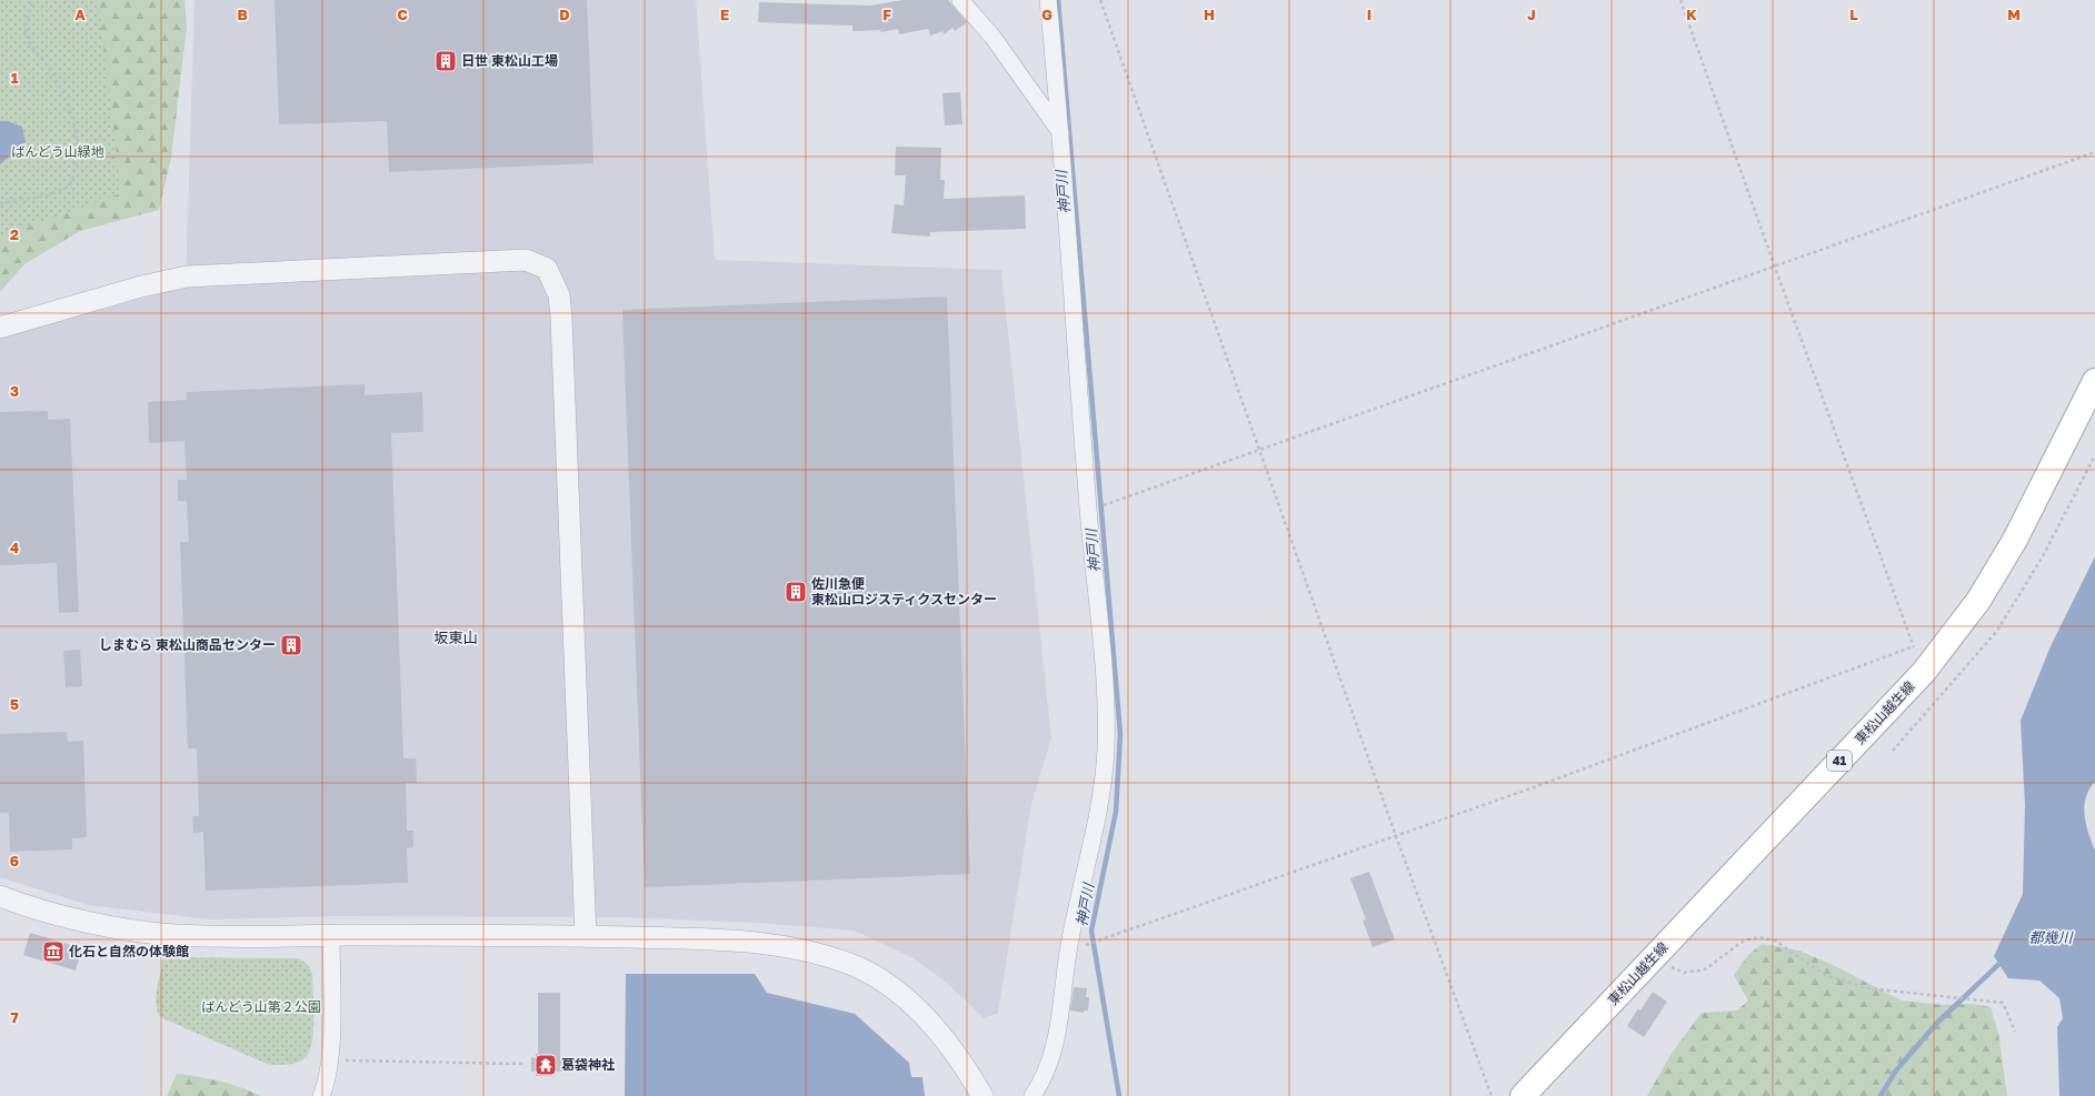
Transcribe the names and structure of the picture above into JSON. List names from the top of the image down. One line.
{"streets":{"main road":["東松山越生線","41"]},"districts":["坂東山"],"water":["神戸川","都幾川"],"parks":["ばんどう山緑地","ばんどう山第２公園"],"places":{"building":["日世 東松山工場","佐川急便 東松山ロジスティクスセンター","しまむら 東松山商品センター"],"museum":["化石と自然の体験館"],"temple":["葛袋神社"]},"grid":{"columns":["A","B","C","D","E","F","G","H","I","J","K","L","M"],"rows":["1","2","3","4","5","6","7"]}}
